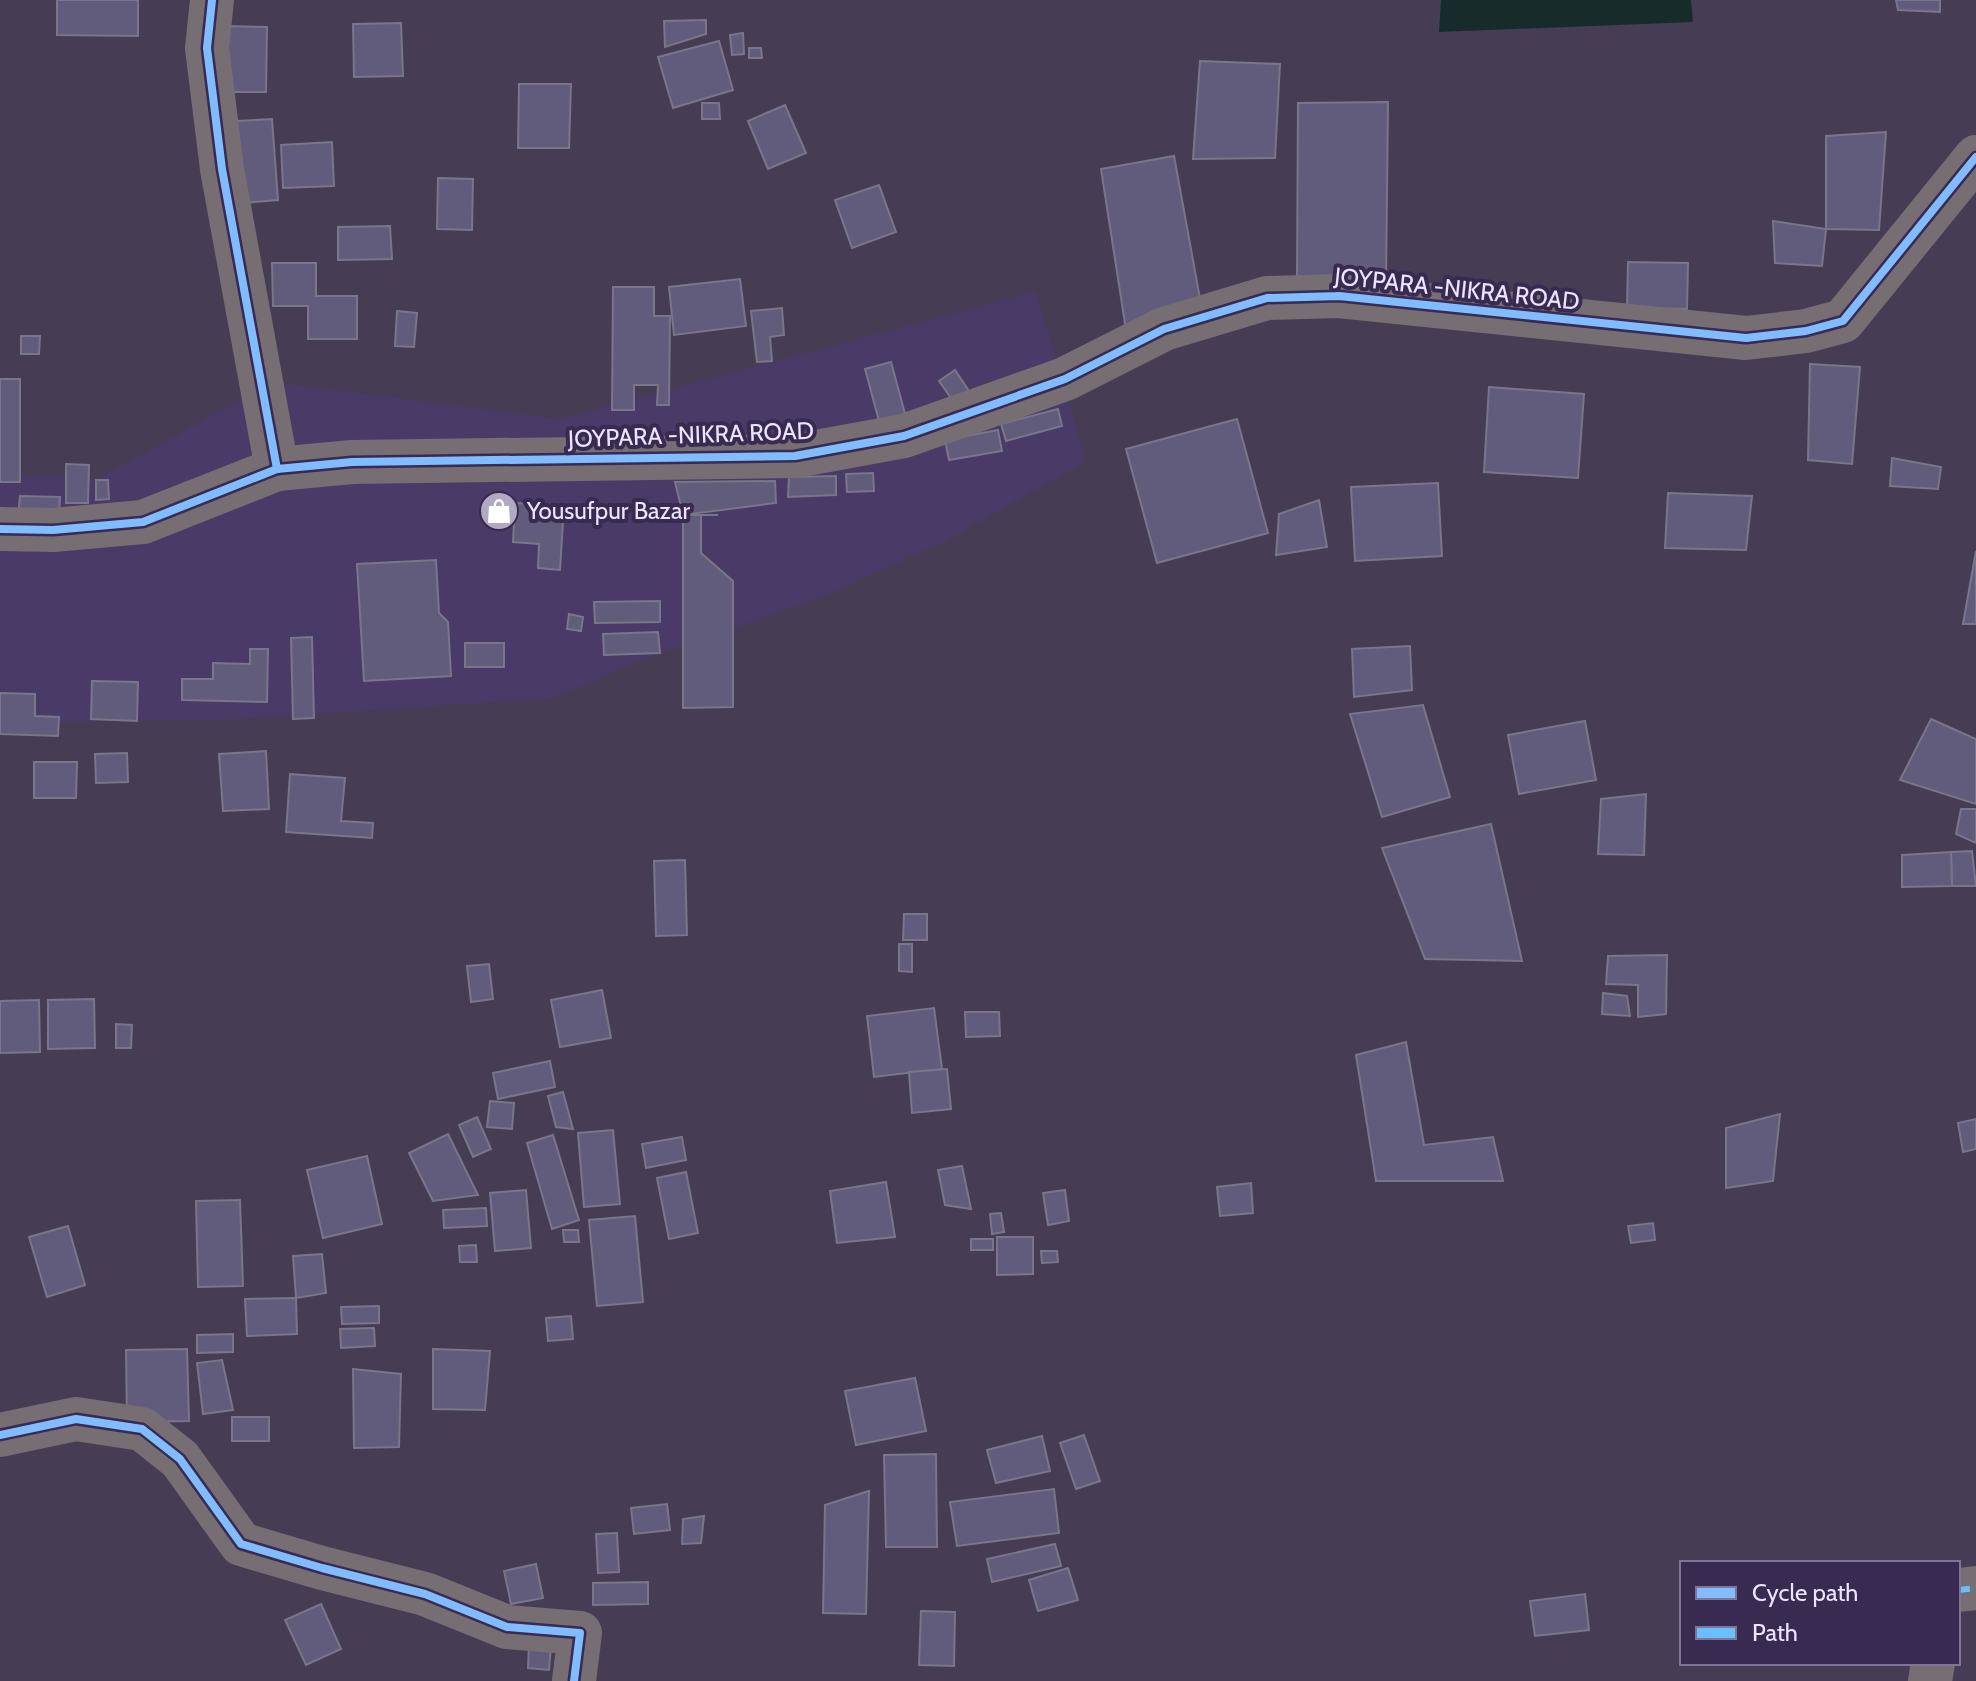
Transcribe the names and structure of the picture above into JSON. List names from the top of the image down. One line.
{"streets":{"street":["JOYPARA -NIKRA ROAD"]},"places":{"shop":["Yousufpur Bazar"]},"legend":["Cycle path","Path"]}
